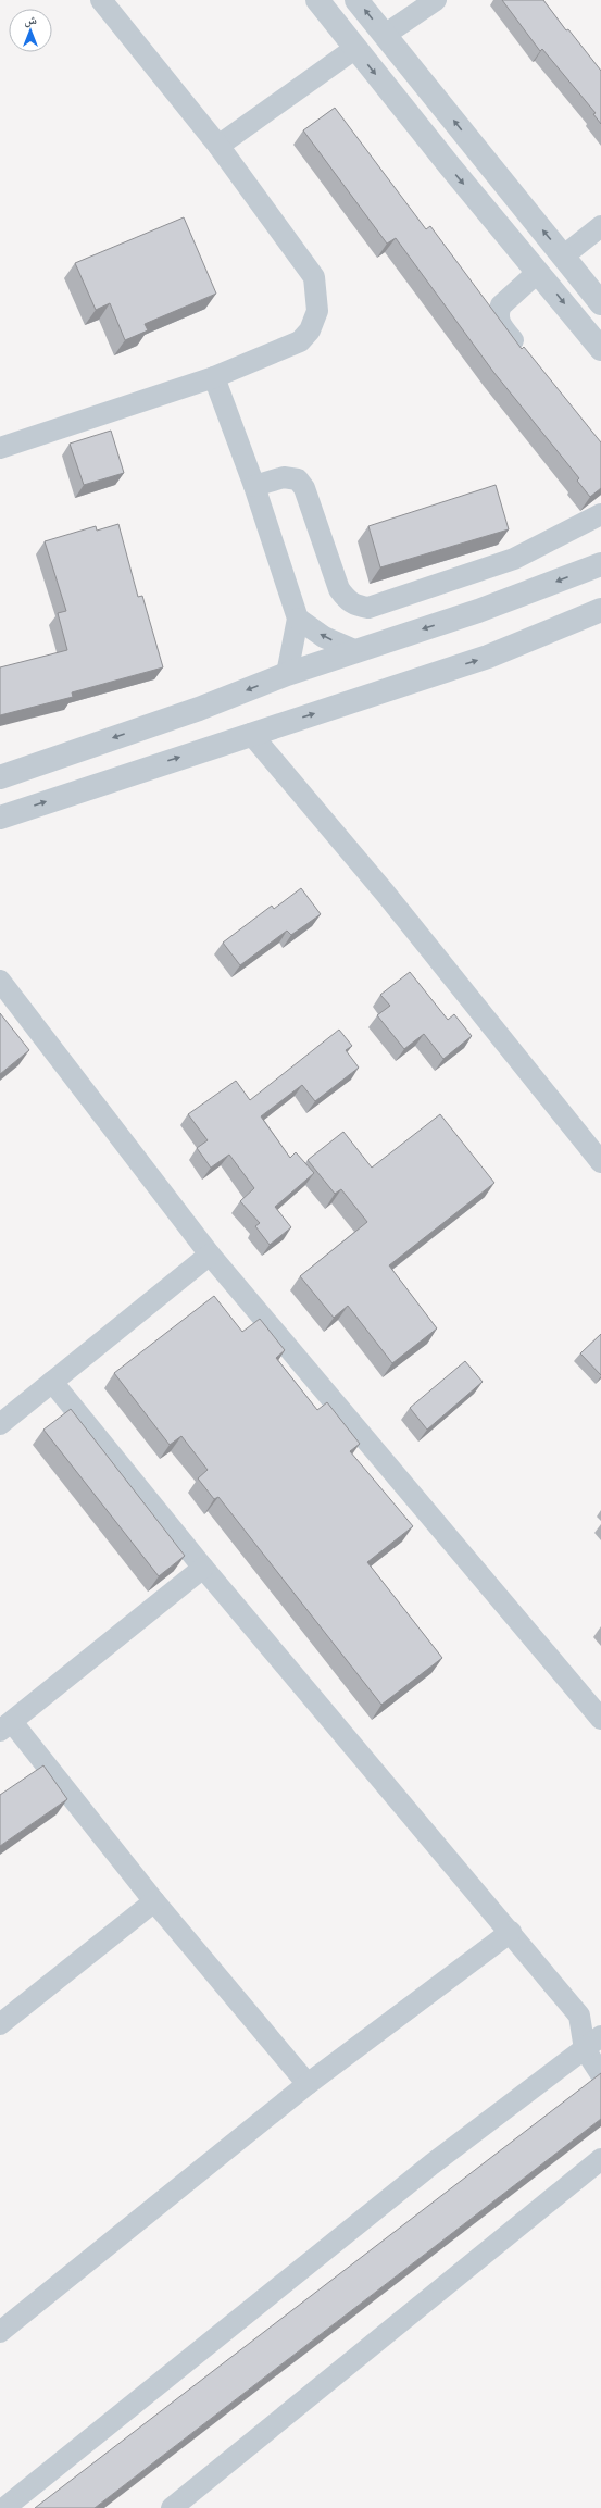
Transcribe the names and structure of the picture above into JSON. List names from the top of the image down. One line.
{"north":"top"}
